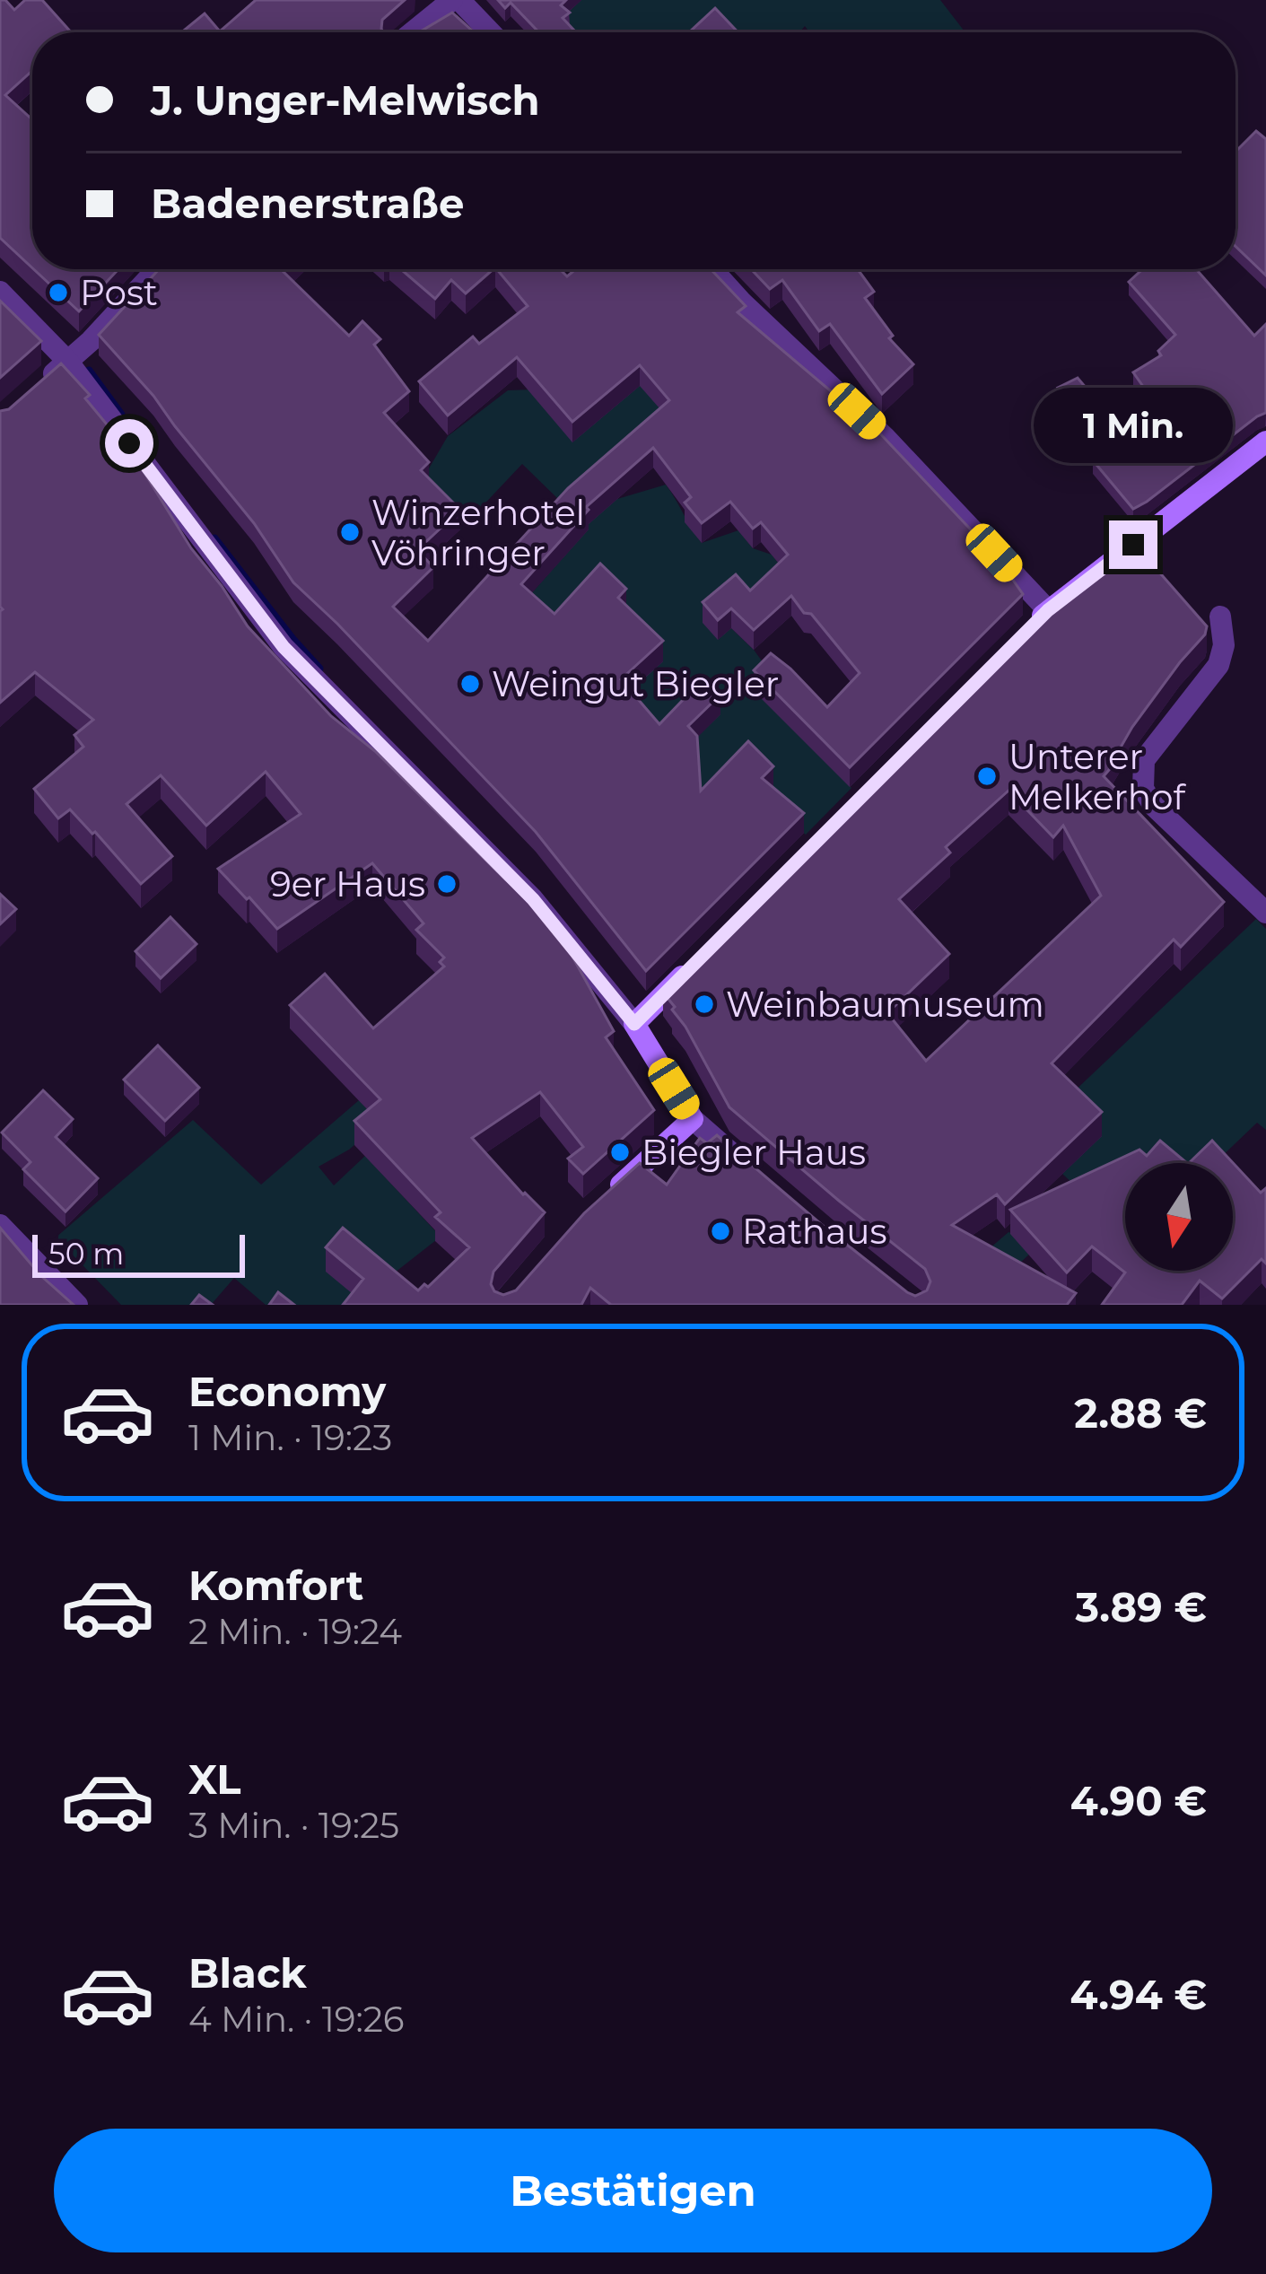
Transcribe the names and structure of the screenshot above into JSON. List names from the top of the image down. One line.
{"places":["Post","Winzerhotel Vöhringer","Weingut Biegler","Unterer Melkerhof","9er Haus","Weinbaumuseum","Biegler Haus","Rathaus"],"scale_bar":"50 m","north":"bottom","page":{"banner":["J. Unger-Melwisch","Badenerstraße"],"bubble":"1 Min.","scale":"50 m","list":[{"name":"Economy","note":"1 Min. · 19:23","value":"2.88 €"},{"name":"Komfort","note":"2 Min. · 19:24","value":"3.89 €"},{"name":"XL","note":"3 Min. · 19:25","value":"4.90 €"},{"name":"Black","note":"4 Min. · 19:26","value":"4.94 €"}],"buttons":"Bestätigen"}}
